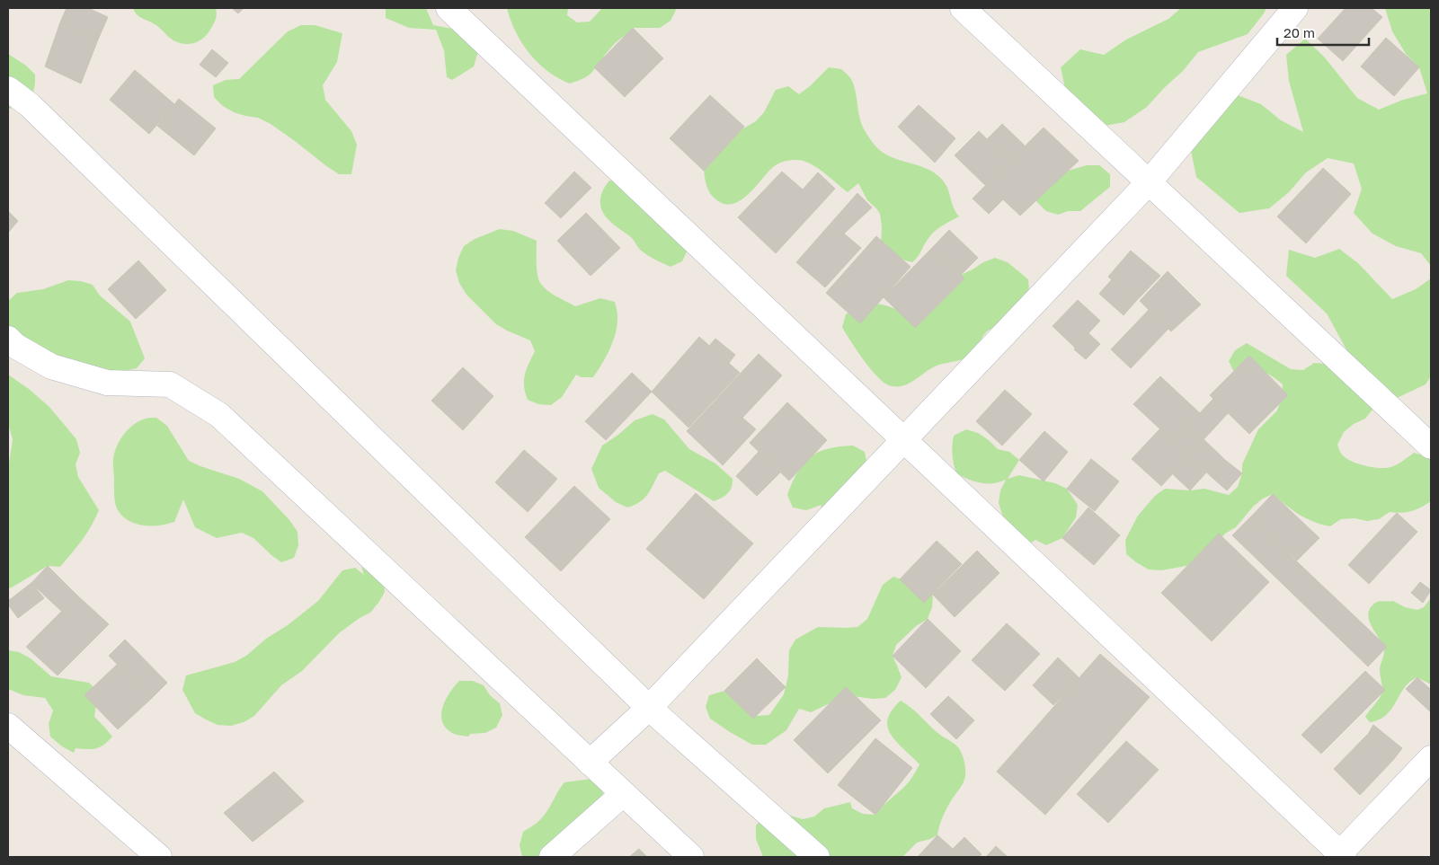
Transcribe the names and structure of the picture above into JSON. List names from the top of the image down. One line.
{"scale_bar":"20 m"}
